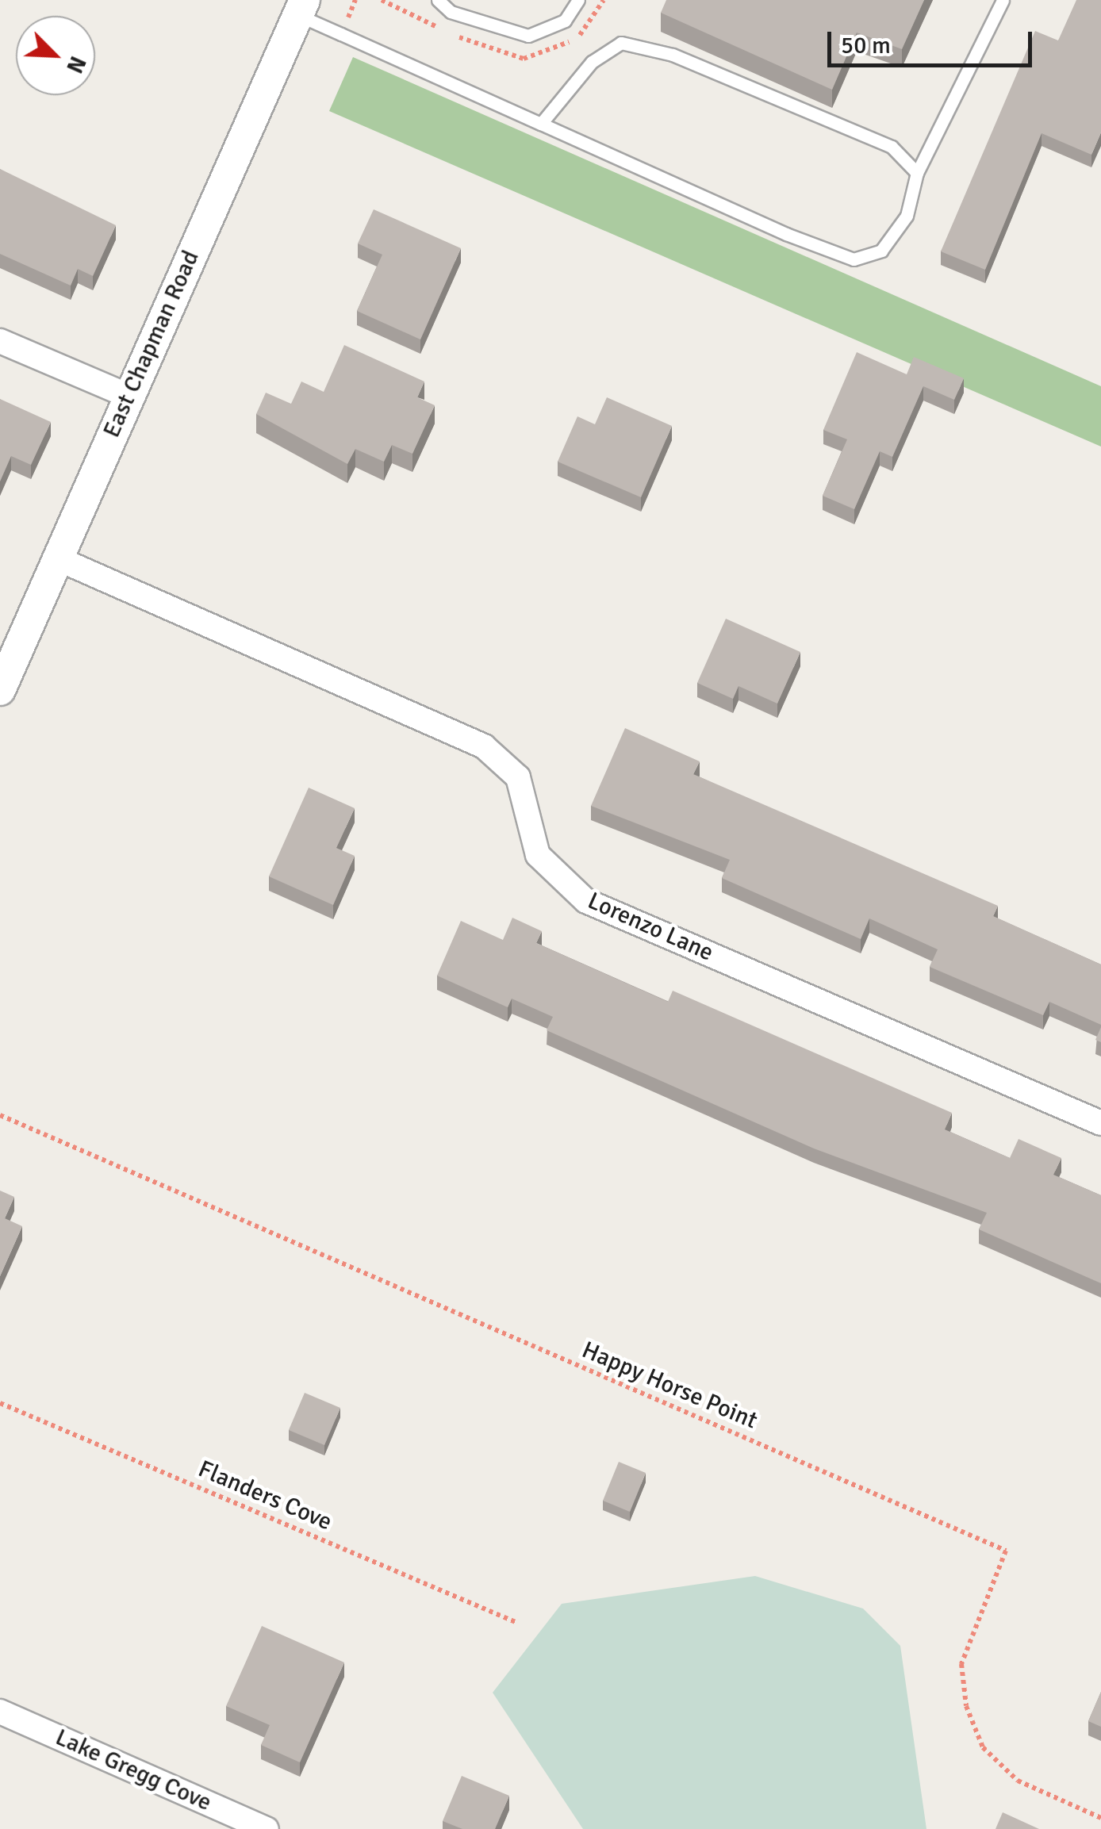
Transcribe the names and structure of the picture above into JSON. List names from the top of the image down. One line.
{"streets":{"street":["East Chapman Road","Lorenzo Lane","Lake Gregg Cove"],"path":["Happy Horse Point","Flanders Cove"]},"crossings":[["East Chapman Road","Lorenzo Lane"]],"scale_bar":"50 m","north":"bottom right"}
